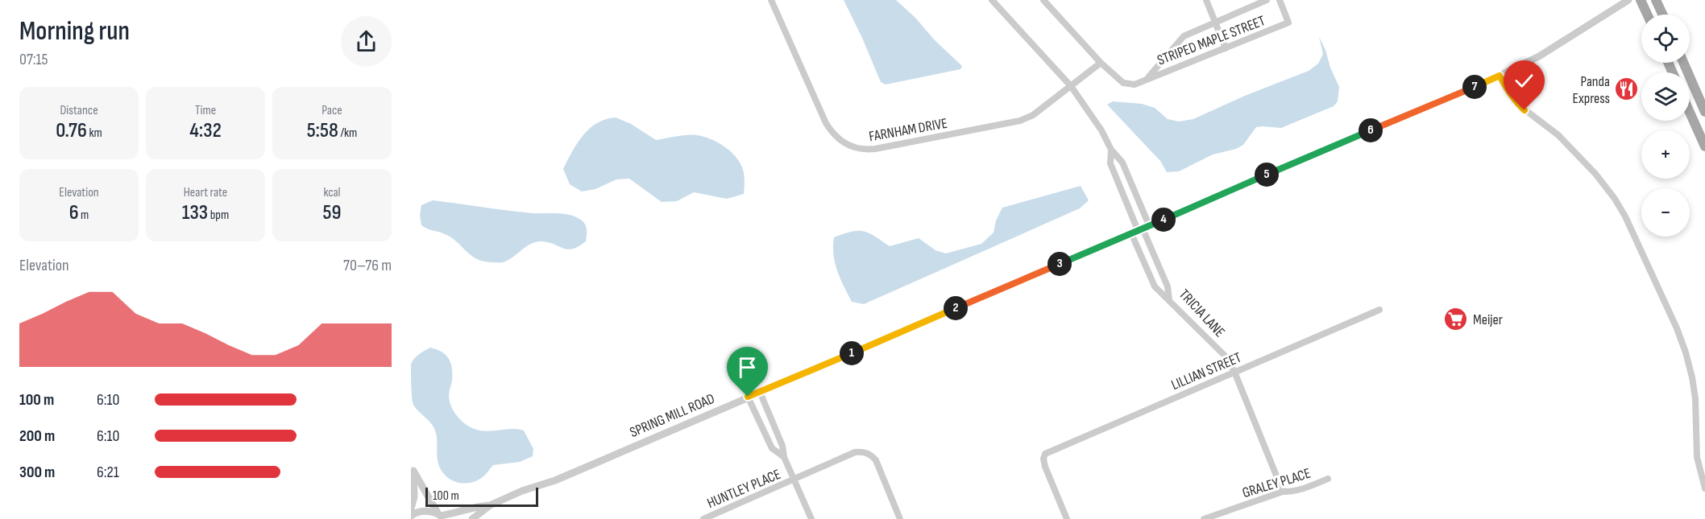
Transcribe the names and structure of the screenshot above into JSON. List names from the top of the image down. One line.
{"streets":{"street":["STRIPED MAPLE STREET","FARNHAM DRIVE","TRICIA LANE","LILLIAN STREET","SPRING MILL ROAD","GRALEY PLACE","HUNTLEY PLACE"]},"crossings":[["STRIPED MAPLE STREET","FARNHAM DRIVE"],["TRICIA LANE","LILLIAN STREET"],["TRICIA LANE","SPRING MILL ROAD"],["TRICIA LANE","GRALEY PLACE"]],"places":{"restaurant":["Panda Express"],"supermarket":["Meijer"]},"scale_bar":"100 m","page":{"heading":["Morning run","07:15"],"map_buttons":["+","−"],"pins":["7","6","5","4","3","2","1"],"stats":[["Distance","0.76 km"],["Time","4:32"],["Pace","5:58 /km"],["Elevation","6 m"],["Heart rate","133 bpm"],["kcal","59"]],"chart":["Elevation","70–76 m"],"list":[{"name":"100 m","note":"6:10"},{"name":"200 m","note":"6:10"},{"name":"300 m","note":"6:21"}],"scale":"100 m"}}
